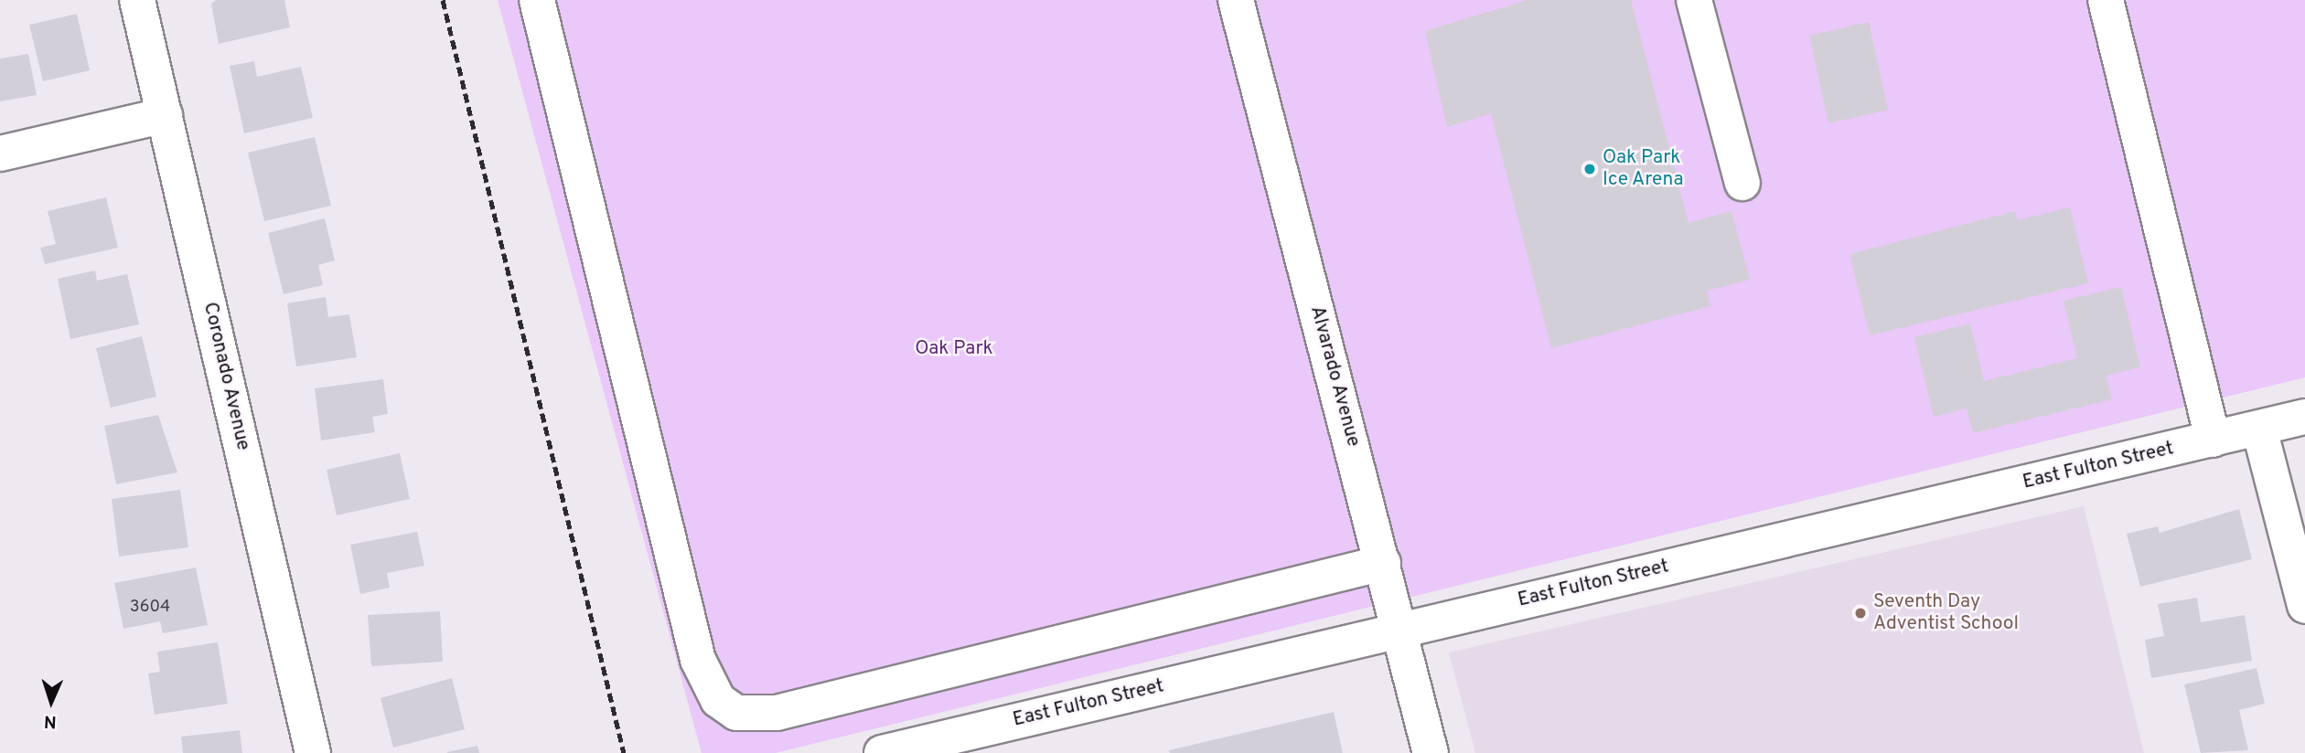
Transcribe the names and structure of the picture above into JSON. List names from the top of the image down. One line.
{"streets":{"street":["Coronado Avenue","Alvarado Avenue","East Fulton Street"]},"crossings":[["Alvarado Avenue","East Fulton Street"]],"parks":["Oak Park"],"places":["Oak Park Ice Arena","Seventh Day Adventist School"],"house_numbers":["3604"],"north":"bottom"}
